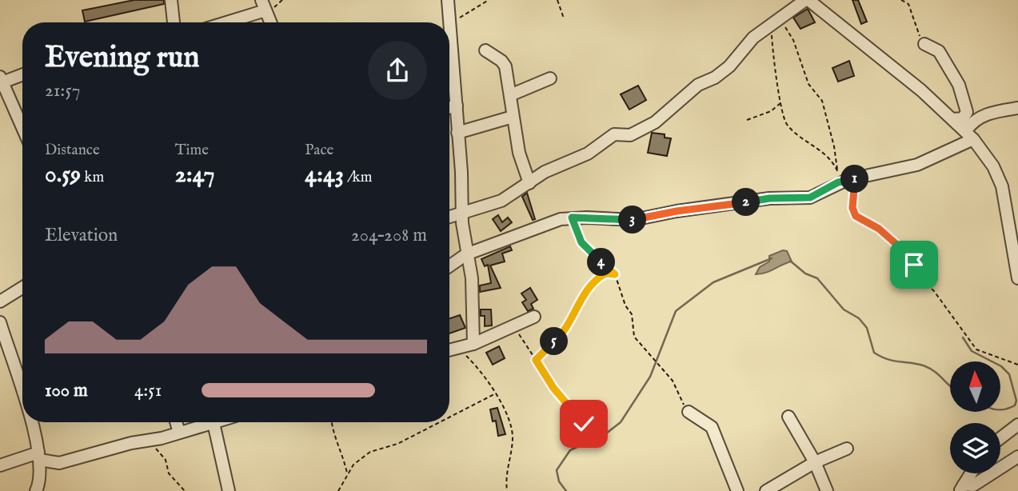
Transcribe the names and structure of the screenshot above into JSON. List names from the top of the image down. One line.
{"north":"top","page":{"heading":["Evening run","21:57"],"stats":[["Distance","0.59 km"],["Time","2:47"],["Pace","4:43 /km"]],"pins":["1","2","3","4","5"],"chart":["Elevation","204–208 m"],"list":[{"name":"100 m","note":"4:51"}]}}
